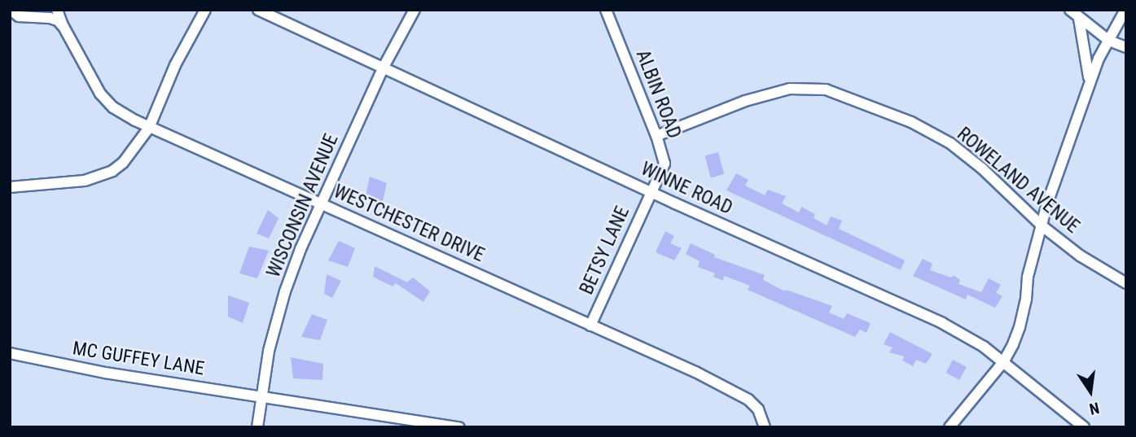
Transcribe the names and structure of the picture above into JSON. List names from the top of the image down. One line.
{"streets":{"street":["ALBIN ROAD","ROWELAND AVENUE","WINNE ROAD","WISCONSIN AVENUE","WESTCHESTER DRIVE","BETSY LANE","MC GUFFEY LANE"]},"crossings":[["ALBIN ROAD","ROWELAND AVENUE"],["ALBIN ROAD","WINNE ROAD"],["ALBIN ROAD","BETSY LANE"],["WINNE ROAD","WISCONSIN AVENUE"],["WINNE ROAD","BETSY LANE"],["WISCONSIN AVENUE","WESTCHESTER DRIVE"],["WISCONSIN AVENUE","MC GUFFEY LANE"],["WESTCHESTER DRIVE","BETSY LANE"]],"north":"bottom"}
